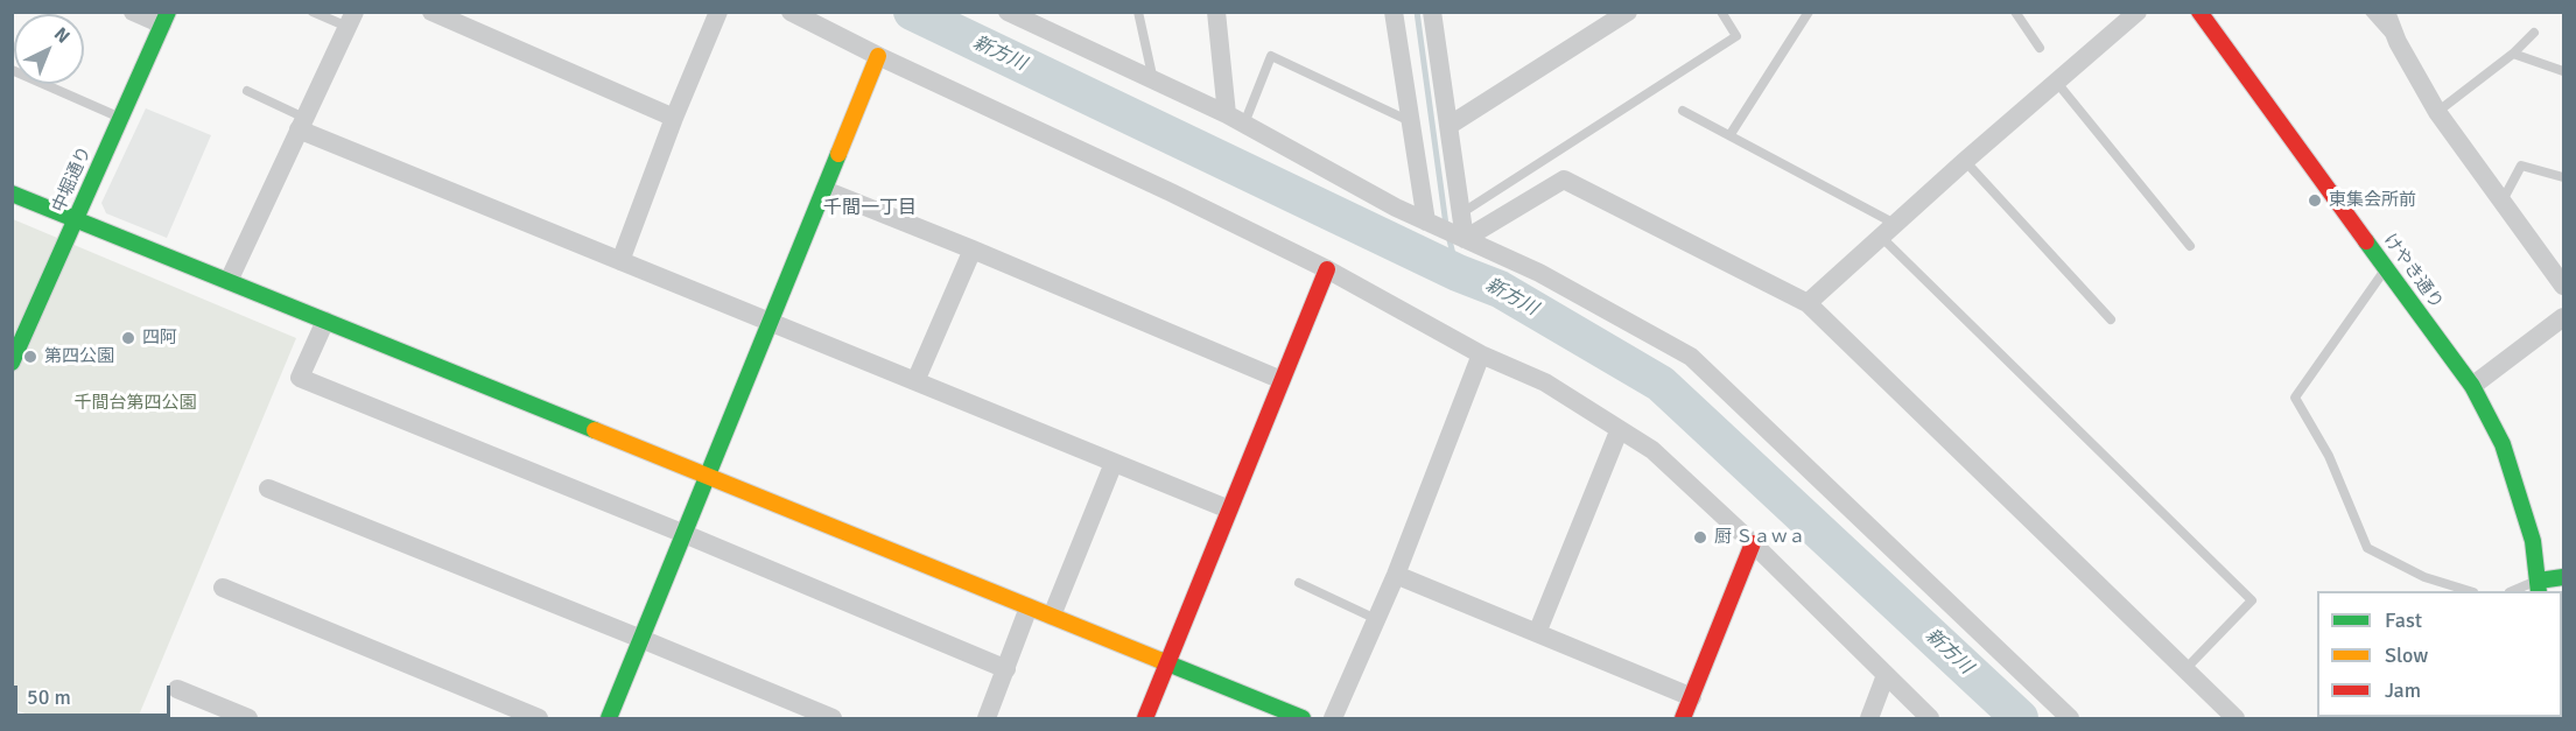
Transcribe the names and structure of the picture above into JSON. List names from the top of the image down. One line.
{"streets":{"street":["中堀通り","けやき通り"]},"districts":["千間一丁目"],"water":["新方川"],"parks":["千間台第四公園"],"places":["東集会所前","四阿","第四公園","厨 Ｓａｗａ"],"legend":["Fast","Slow","Jam"],"scale_bar":"50 m","north":"top right"}
